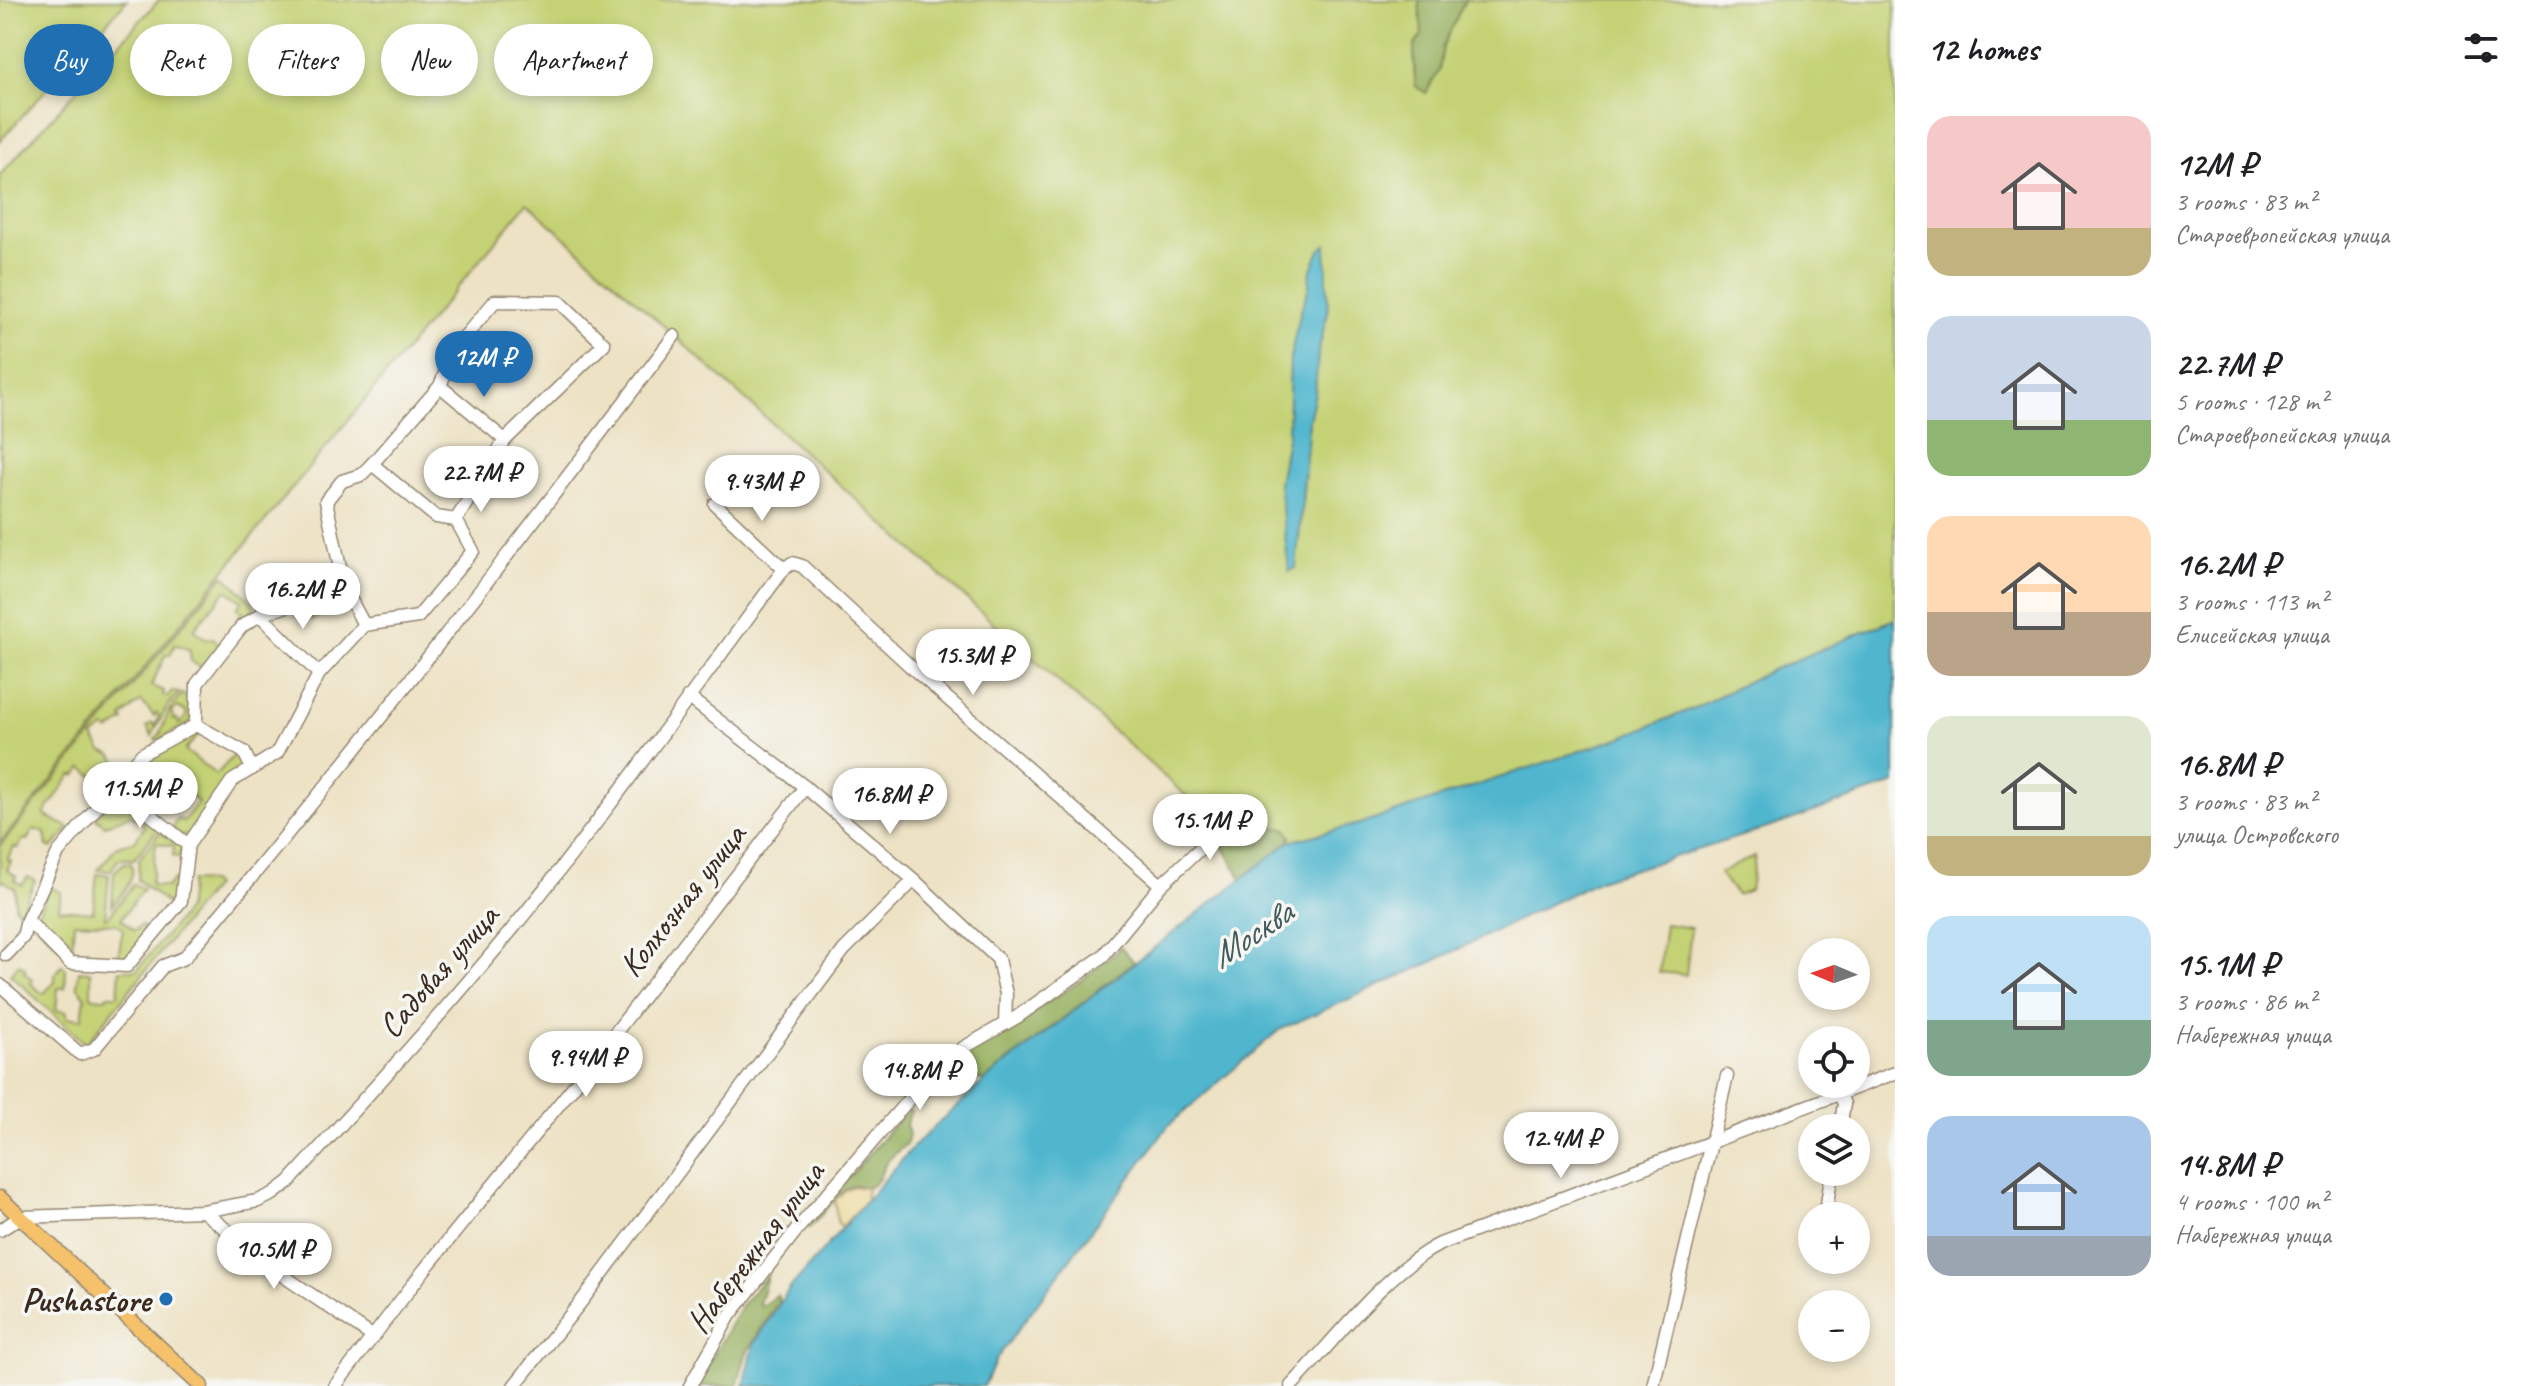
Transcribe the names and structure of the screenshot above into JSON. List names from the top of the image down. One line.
{"streets":{"street":["Колхозная улица","Садовая улица","Набережная улица"]},"water":["Москва"],"places":["Pushastore"],"north":"left","page":{"heading":"12 homes","chip":["Buy","Rent","Filters","New","Apartment"],"list":[{"name":"12M ₽","note":"3 rooms · 83 m² · Староевропейская улица"},{"name":"22.7M ₽","note":"5 rooms · 128 m² · Староевропейская улица"},{"name":"16.2M ₽","note":"3 rooms · 113 m² · Елисейская улица"},{"name":"16.8M ₽","note":"3 rooms · 83 m² · улица Островского"},{"name":"15.1M ₽","note":"3 rooms · 86 m² · Набережная улица"},{"name":"14.8M ₽","note":"4 rooms · 100 m² · Набережная улица"}],"price":["12M ₽","22.7M ₽","9.43M ₽","16.2M ₽","15.3M ₽","11.5M ₽","16.8M ₽","15.1M ₽","9.94M ₽","14.8M ₽","12.4M ₽","10.5M ₽"],"map_buttons":["+","−"]}}
